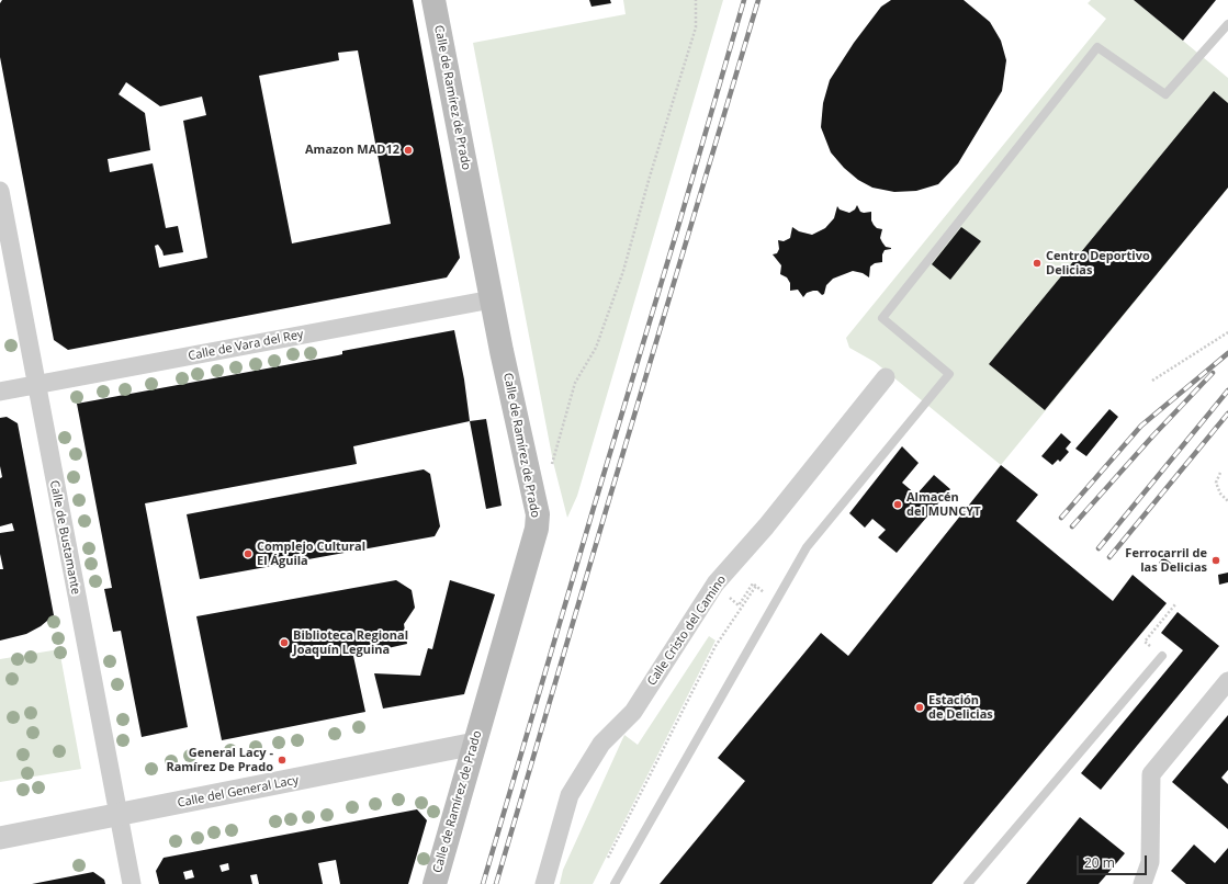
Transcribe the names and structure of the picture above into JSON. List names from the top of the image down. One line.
{"streets":{"main road":["Calle de Ramírez de Prado"],"street":["Calle de Vara del Rey","Calle de Bustamante","Calle Cristo del Camino","Calle del General Lacy"]},"crossings":[["Calle de Ramírez de Prado","Calle de Vara del Rey"],["Calle de Ramírez de Prado","Calle del General Lacy"],["Calle de Vara del Rey","Calle de Bustamante"],["Calle de Bustamante","Calle del General Lacy"]],"places":["Amazon MAD12","Centro Deportivo Delicias","Almacén del MUNCYT","Complejo Cultural El Águila","Ferrocarril de las Delicias","Biblioteca Regional Joaquín Leguina","Estación de Delicias","General Lacy - Ramírez De Prado"],"scale_bar":"20 m"}
